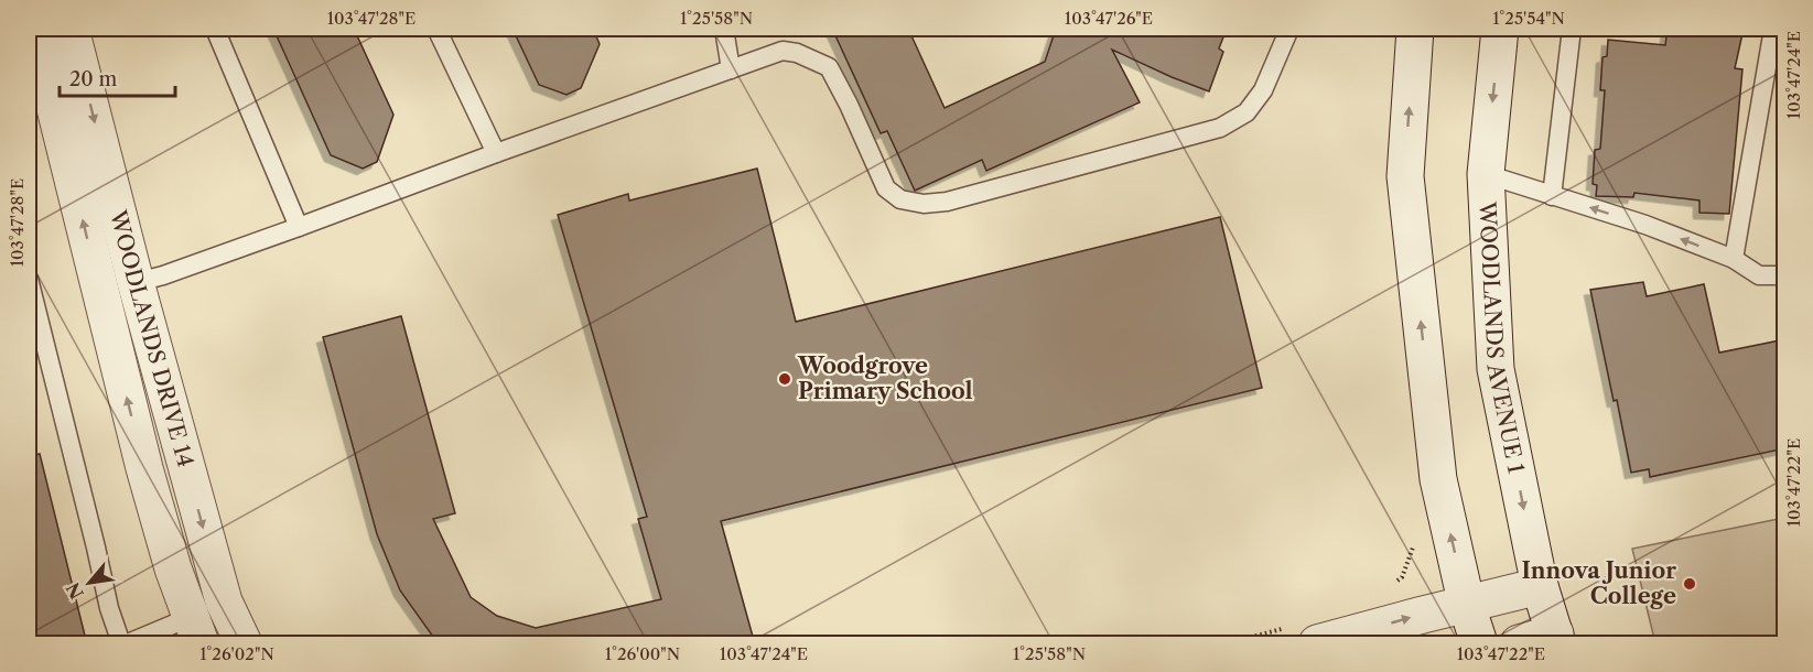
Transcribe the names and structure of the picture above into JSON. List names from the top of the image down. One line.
{"streets":{"street":["WOODLANDS DRIVE 14","WOODLANDS AVENUE 1"]},"places":["Woodgrove Primary School","Innova Junior College"],"scale_bar":"20 m","north":"bottom left","coordinates":["103°47'28\"E","1°25'58\"N","103°47'26\"E","1°25'54\"N","103°47'24\"E","103°47'22\"E","1°26'02\"N","1°26'00\"N"]}
